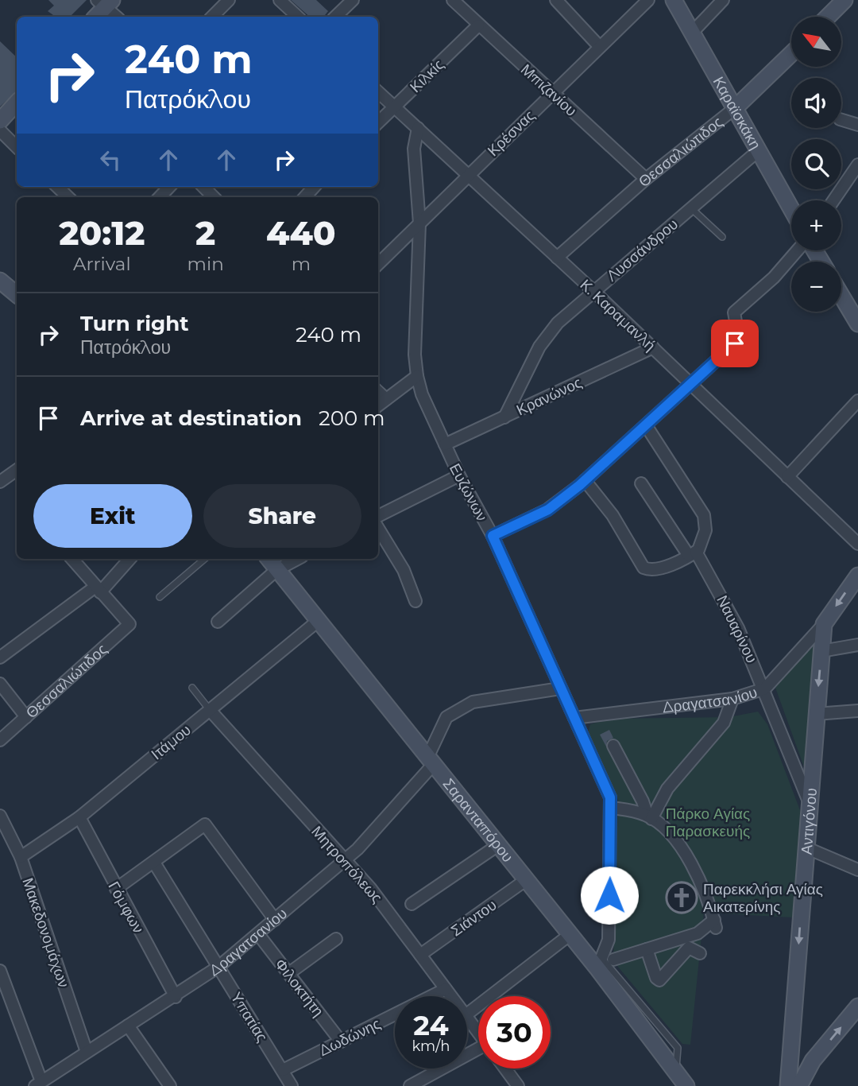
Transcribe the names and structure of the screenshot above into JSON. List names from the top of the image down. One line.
{"streets":{"main road":["Καραϊσκάκη","Θεσσαλιώτιδος","Δραγατσανίου","Σαρανταπόρου","Αντιγόνου"],"street":["Κιλκίς","Μπιζανίου","Κρέσνας","Λυσσάνδρου","Κ. Καραμανλή","Κρανώνος","Ευζώνων","Ναυαρίνου","Ιτάμου","Μητροπόλεως","Γόμφων","Σιάντου","Μακεδονομάχων","Φιλοκτήτη","Υπατίας","Δωδώνης"]},"crossings":[["Κιλκίς","Μπιζανίου"],["Κιλκίς","Κ. Καραμανλή"],["Μπιζανίου","Κρέσνας"],["Μπιζανίου","Θεσσαλιώτιδος"],["Καραϊσκάκη","Θεσσαλιώτιδος"],["Καραϊσκάκη","Λυσσάνδρου"],["Κρέσνας","Κ. Καραμανλή"],["Κρέσνας","Ευζώνων"],["Θεσσαλιώτιδος","Κ. Καραμανλή"],["Λυσσάνδρου","Κ. Καραμανλή"],["Λυσσάνδρου","Κρανώνος"],["Κ. Καραμανλή","Κρανώνος"],["Κ. Καραμανλή","Ευζώνων"],["Κρανώνος","Ευζώνων"],["Ευζώνων","Δραγατσανίου"],["Ευζώνων","Σαρανταπόρου"],["Ναυαρίνου","Δραγατσανίου"],["Ναυαρίνου","Αντιγόνου"],["Δραγατσανίου","Σαρανταπόρου"],["Δραγατσανίου","Αντιγόνου"],["Δραγατσανίου","Μητροπόλεως"],["Δραγατσανίου","Γόμφων"],["Δραγατσανίου","Μακεδονομάχων"],["Δραγατσανίου","Φιλοκτήτη"],["Δραγατσανίου","Υπατίας"],["Ιτάμου","Σαρανταπόρου"],["Ιτάμου","Μητροπόλεως"],["Ιτάμου","Γόμφων"],["Ιτάμου","Μακεδονομάχων"],["Σαρανταπόρου","Σιάντου"],["Μητροπόλεως","Σιάντου"],["Μητροπόλεως","Δωδώνης"],["Φιλοκτήτη","Δωδώνης"],["Υπατίας","Δωδώνης"]],"one_way":["Αντιγόνου"],"parks":["Πάρκο Αγίας Παρασκευής"],"places":{"church":["Παρεκκλήσι Αγίας Αικατερίνης"]},"north":"top left","page":{"map_buttons":["+","−"],"turn":["240 m","Πατρόκλου"],"eta":["20:12","Arrival","2","min","440","m"],"list":[{"name":"Turn right","note":"Πατρόκλου","value":"240 m"},{"name":"Arrive at destination","value":"200 m"}],"buttons":["Exit","Share"],"speed":"24 km/h","limit":"30"}}
